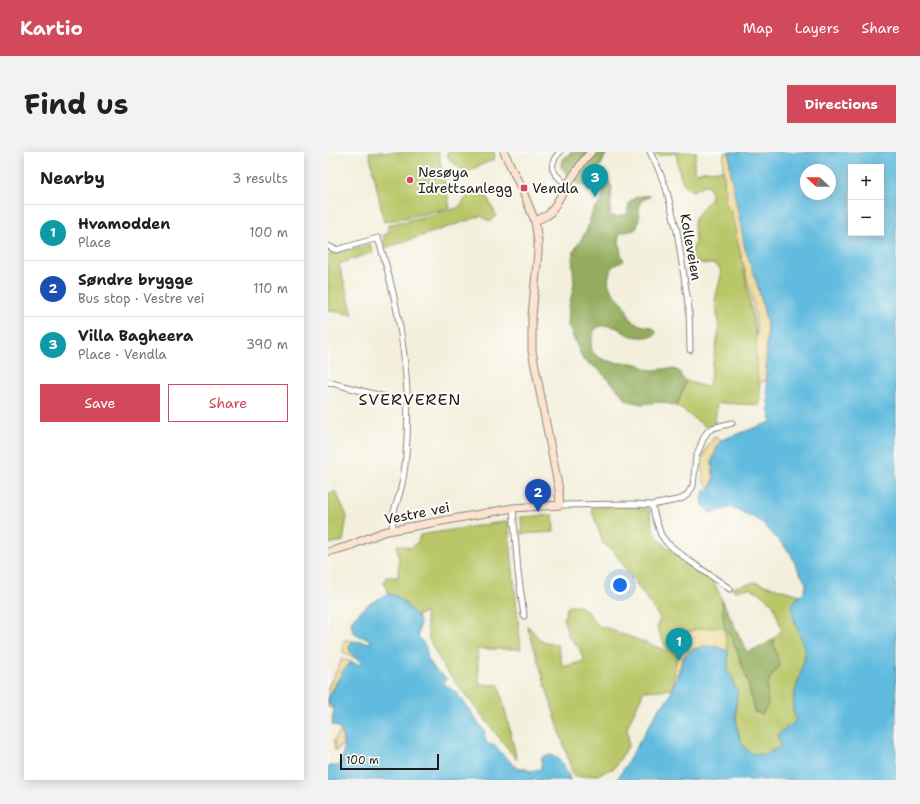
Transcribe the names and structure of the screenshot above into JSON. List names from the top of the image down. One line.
{"streets":{"street":["Kolleveien","Vestre vei"]},"districts":["SVERVEREN"],"places":{"other":["Nesøya Idrettsanlegg"],"transit":["Vendla"]},"scale_bar":"100 m","north":"left","page":{"header":"Kartio","nav":["Map","Layers","Share"],"title":"Find us","buttons":["Directions",["Save","Share"]],"heading":["Nearby","3 results"],"map_buttons":["+","−"],"pins":["3","2","1"],"list":[{"mark":"1","name":"Hvamodden","note":"Place","value":"100 m"},{"mark":"2","name":"Søndre brygge","note":"Bus stop · Vestre vei","value":"110 m"},{"mark":"3","name":"Villa Bagheera","note":"Place · Vendla","value":"390 m"}],"scale":"100 m"}}
